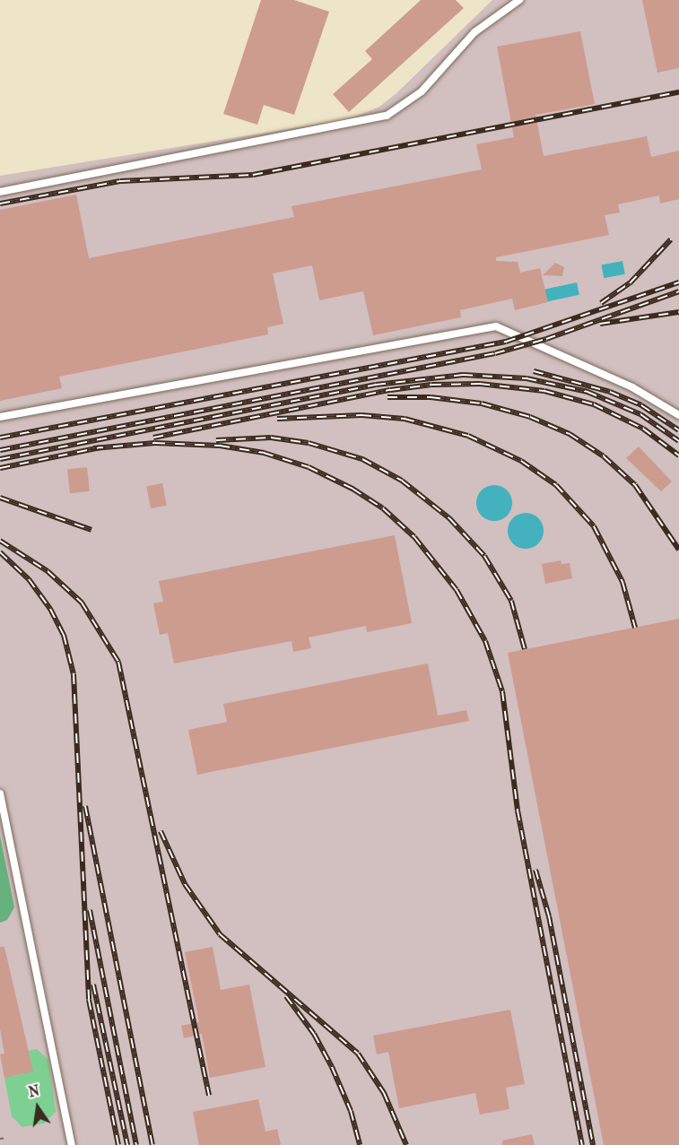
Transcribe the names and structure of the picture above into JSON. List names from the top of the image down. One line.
{"north":"top"}
